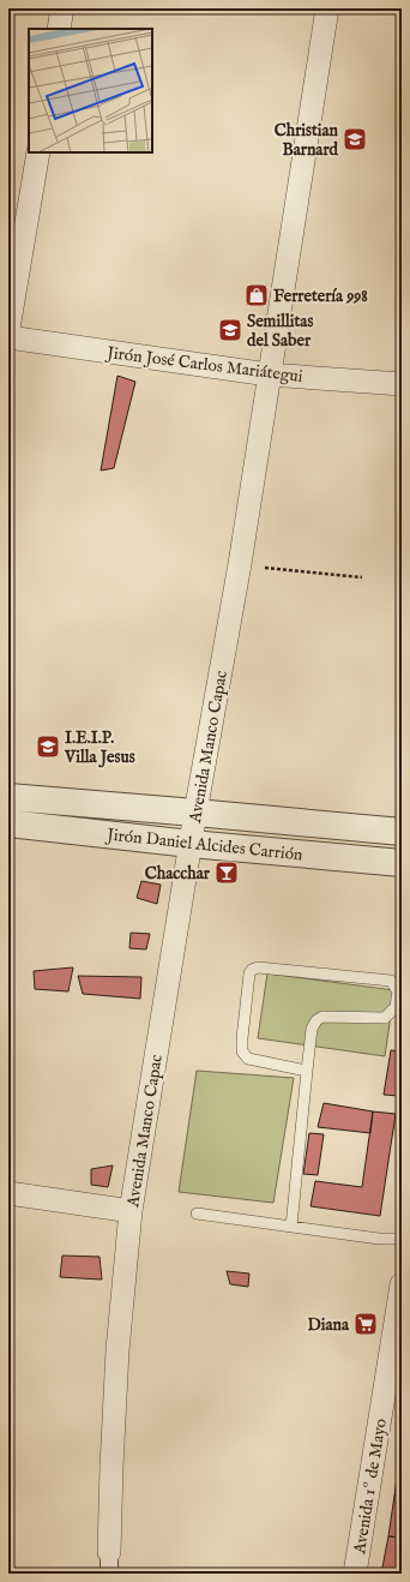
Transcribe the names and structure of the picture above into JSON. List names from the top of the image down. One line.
{"streets":{"street":["Jirón José Carlos Mariátegui","Avenida Manco Capac","Jirón Daniel Alcides Carrión","Avenida 1º de Mayo"]},"crossings":[["Jirón José Carlos Mariátegui","Avenida Manco Capac"],["Avenida Manco Capac","Jirón Daniel Alcides Carrión"]],"places":{"school or university":["Christian Barnard","Semillitas del Saber","I.E.I.P. Villa Jesus"],"shop":["Ferretería 998"],"bar":["Chacchar"],"supermarket":["Diana"]}}
